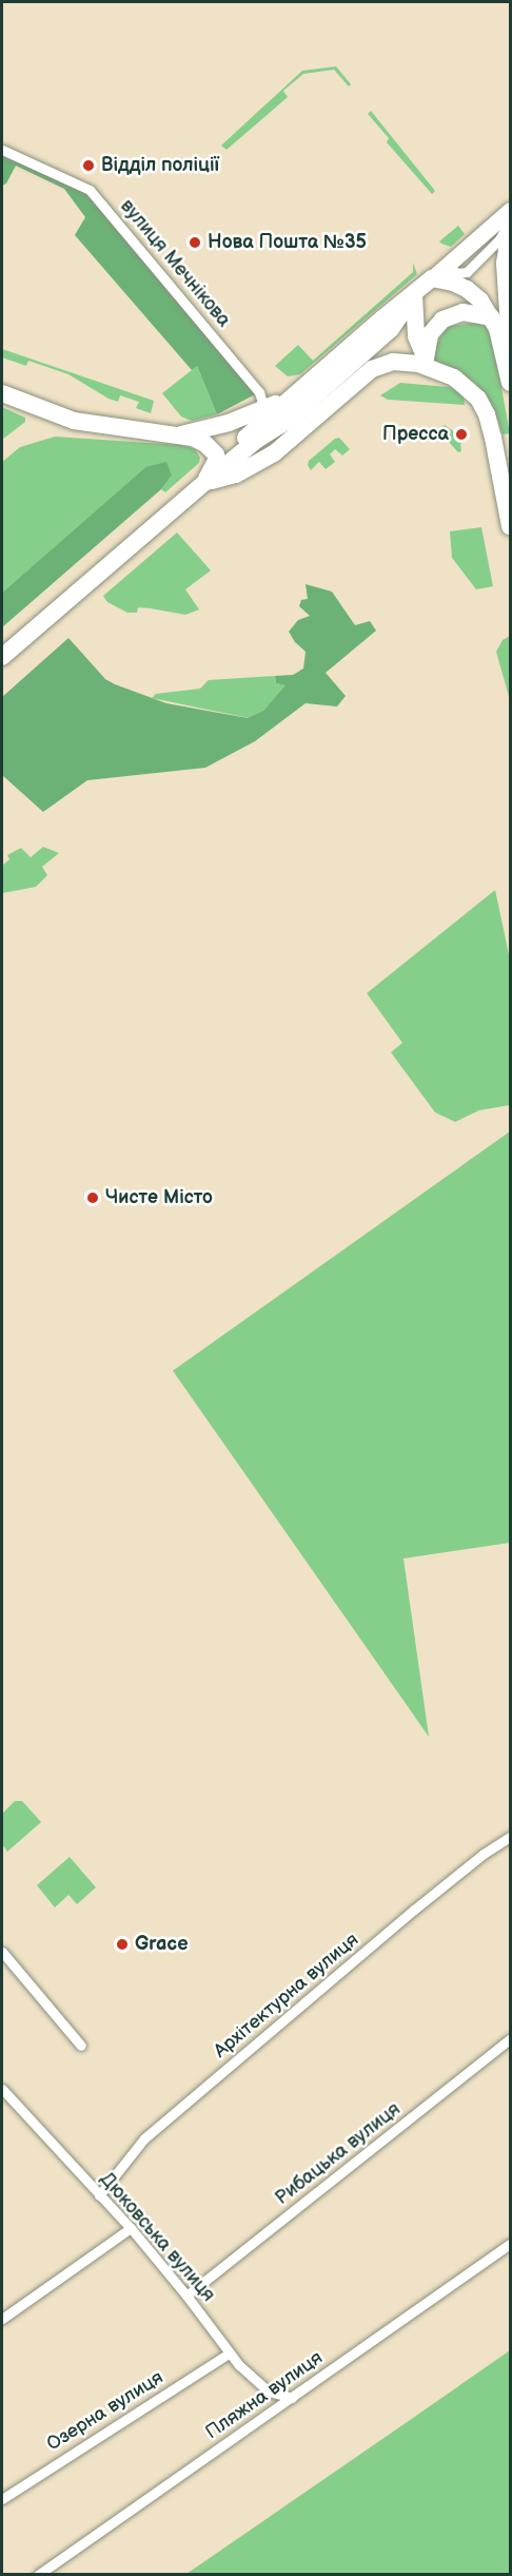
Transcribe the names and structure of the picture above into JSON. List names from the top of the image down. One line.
{"streets":{"street":["вулиця Мечнікова","Архітектурна вулиця","Рибацька вулиця","Дюковська вулиця","Пляжна вулиця","Озерна вулиця"]},"crossings":[["Архітектурна вулиця","Дюковська вулиця"],["Рибацька вулиця","Дюковська вулиця"],["Дюковська вулиця","Пляжна вулиця"],["Дюковська вулиця","Озерна вулиця"]],"places":["Відділ поліції","Нова Пошта №35","Пресса","Чисте Місто","Grace"]}
